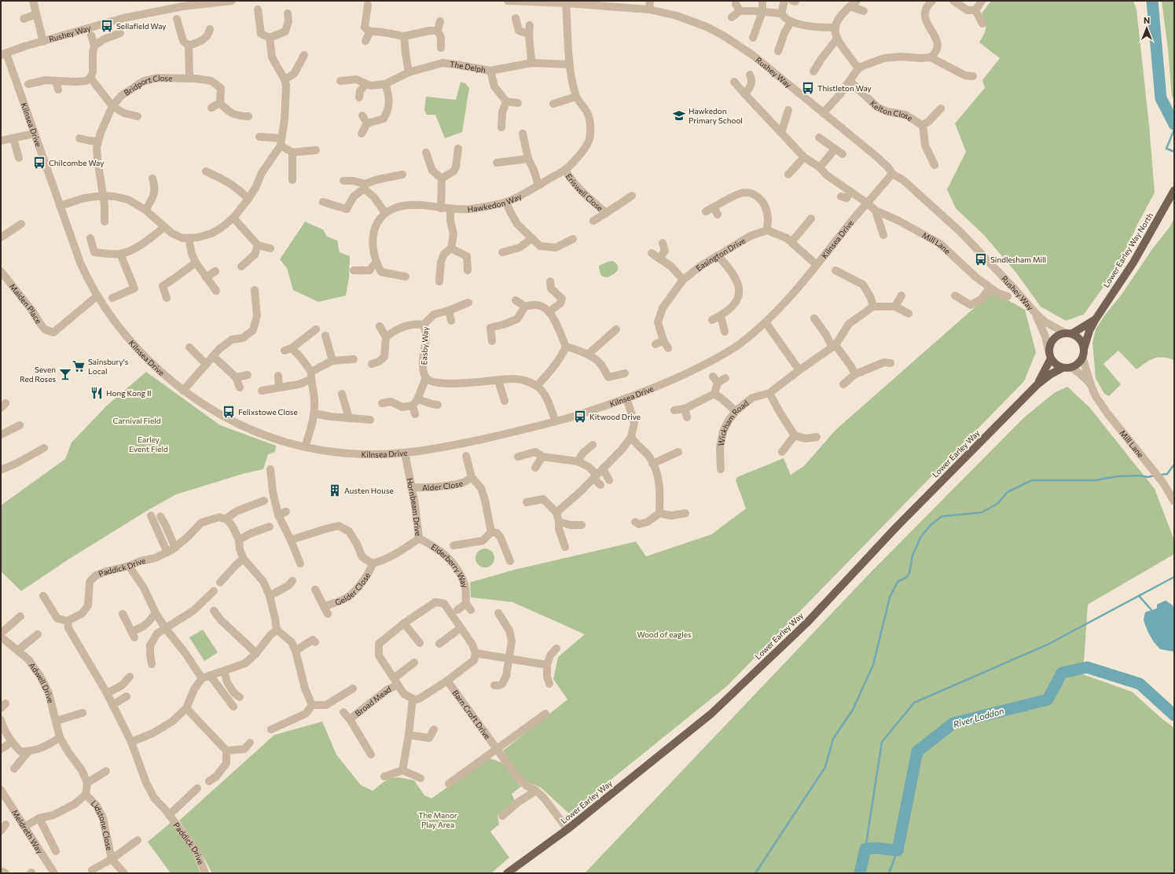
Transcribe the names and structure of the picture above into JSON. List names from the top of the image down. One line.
{"streets":{"main road":["Lower Earley Way North","Lower Earley Way"],"street":["Rushey Way","The Delph","Bridport Close","Kelton Close","Kilnsea Drive","Eriswell Close","Hawkedon Way","Mill Lane","Easington Drive","Maiden Place","Easby Way","Wickham Road","Alder Close","Hornbeam Drive","Paddick Drive","Elderberry Way","Gelder Close","Adwell Drive","Broad Mead","Barn Croft Drive","Lidstone Close","Meldreth Way"]},"crossings":[["Rushey Way","Kilnsea Drive"],["Rushey Way","Hawkedon Way"],["Rushey Way","Mill Lane"],["Rushey Way","Lower Earley Way North"],["Rushey Way","Lower Earley Way"],["The Delph","Hawkedon Way"],["Kilnsea Drive","Mill Lane"],["Kilnsea Drive","Maiden Place"],["Kilnsea Drive","Hornbeam Drive"],["Eriswell Close","Hawkedon Way"],["Mill Lane","Lower Earley Way North"],["Mill Lane","Lower Earley Way"],["Lower Earley Way North","Lower Earley Way"],["Lower Earley Way","Barn Croft Drive"],["Alder Close","Hornbeam Drive"],["Hornbeam Drive","Elderberry Way"],["Hornbeam Drive","Gelder Close"],["Broad Mead","Barn Croft Drive"]],"water":["River Loddon"],"parks":["Carnival Field","Earley Event Field","Wood of eagles","The Manor Play Area"],"places":{"bus stop":["Sellafield Way","Thistleton Way","Chilcombe Way","Sindlesham Mill","Felixstowe Close","Kitwood Drive"],"school or university":["Hawkedon Primary School"],"supermarket":["Sainsbury's Local"],"bar":["Seven Red Roses"],"restaurant":["Hong Kong II"],"building":["Austen House"]},"north":"top"}
